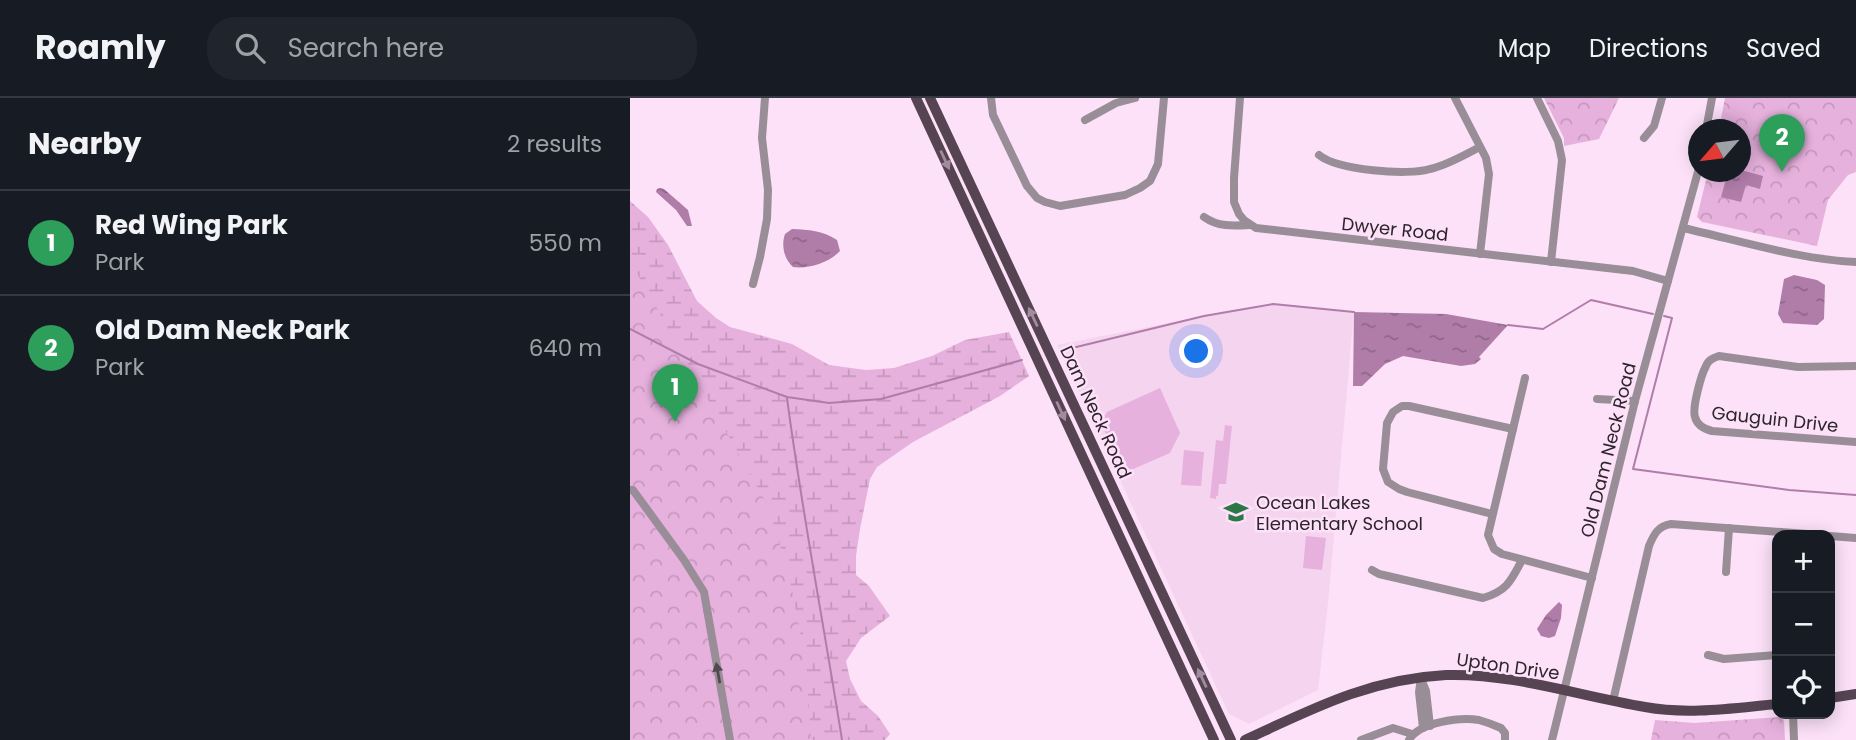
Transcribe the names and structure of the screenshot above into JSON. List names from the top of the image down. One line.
{"streets":{"main road":["Dam Neck Road","Upton Drive"],"street":["Dwyer Road","Gauguin Drive","Old Dam Neck Road"]},"crossings":[["Dwyer Road","Old Dam Neck Road"],["Old Dam Neck Road","Upton Drive"]],"places":{"school or university":["Ocean Lakes Elementary School"]},"north":"bottom left","page":{"header":"Roamly","search":"Search here","nav":["Map","Directions","Saved"],"heading":["Nearby","2 results"],"pins":["2","1"],"list":[{"mark":"1","name":"Red Wing Park","note":"Park","value":"550 m"},{"mark":"2","name":"Old Dam Neck Park","note":"Park","value":"640 m"}],"map_buttons":["+","−"]}}
